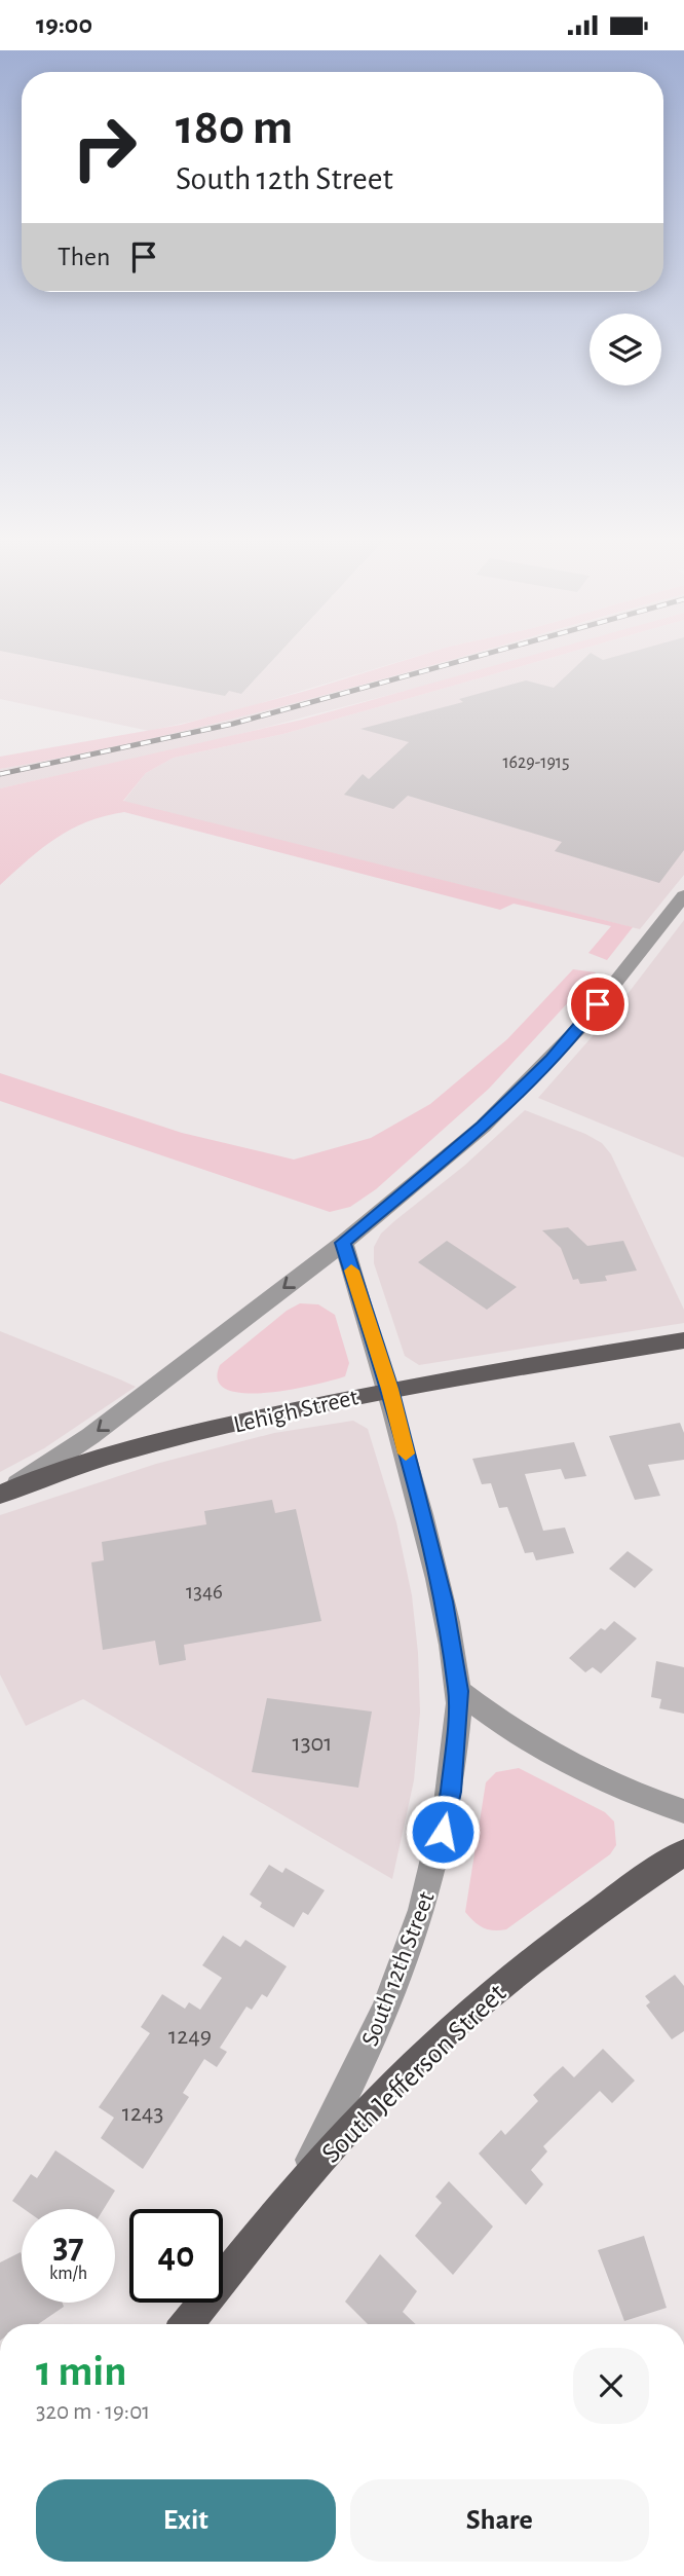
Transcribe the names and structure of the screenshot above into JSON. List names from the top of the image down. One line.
{"streets":{"main road":["Lehigh Street","South Jefferson Street"],"street":["South 12th Street"]},"crossings":[["Lehigh Street","South 12th Street"],["South 12th Street","South Jefferson Street"]],"house_numbers":["1629-1915","1346","1301","1249","1243"],"page":{"status":"19:00","turn":["180 m","South 12th Street"],"then":"Then","speed":"37 km/h","limit":"40","heading":["1 min","320 m · 19:01"],"buttons":["Exit","Share"]}}
